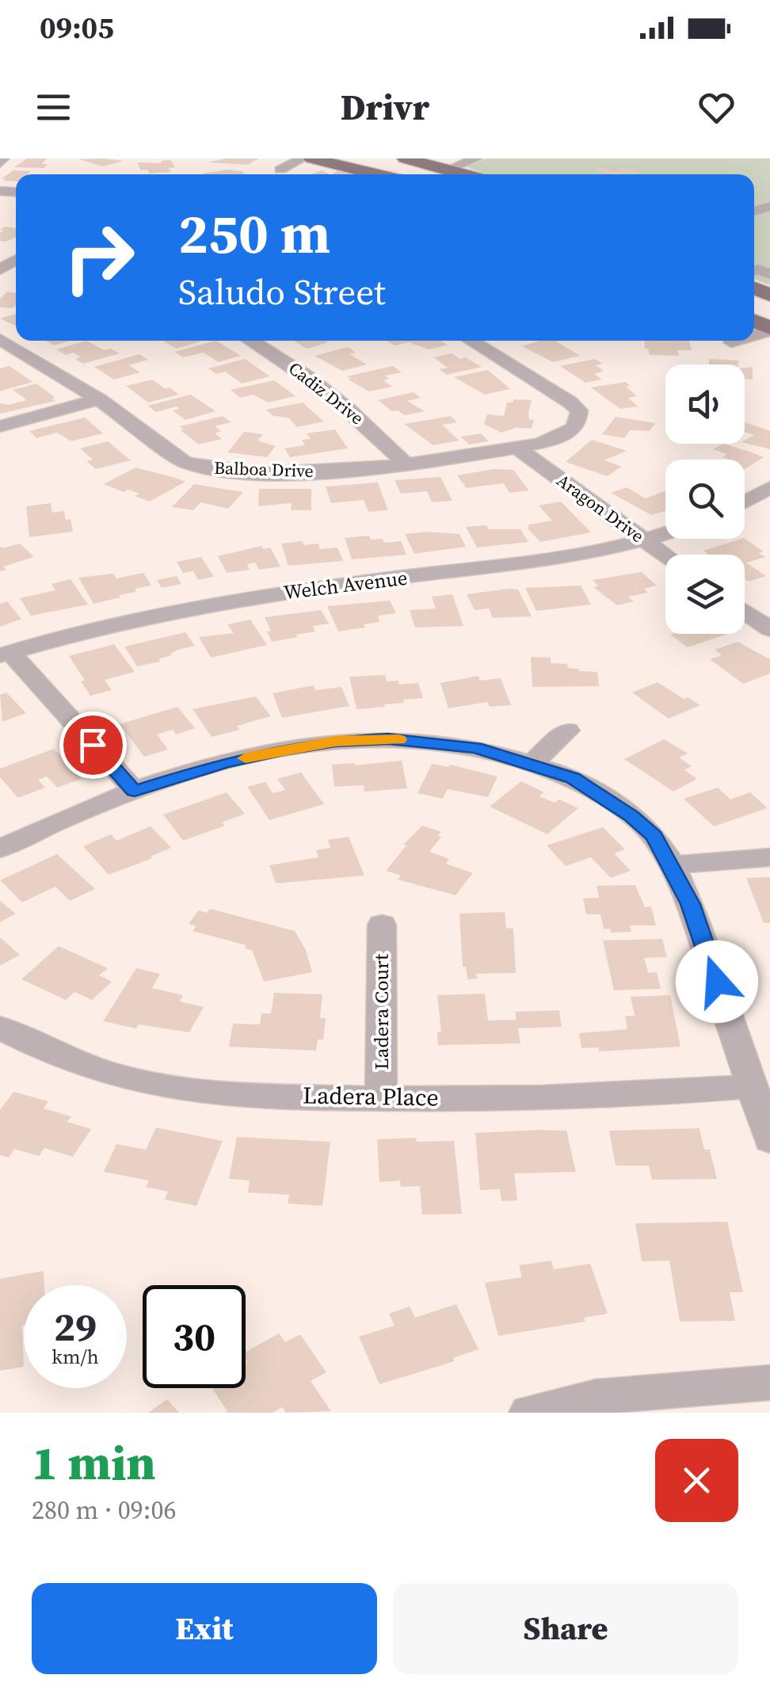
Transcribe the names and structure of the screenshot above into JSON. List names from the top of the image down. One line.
{"streets":{"street":["Cadiz Drive","Balboa Drive","Aragon Drive","Welch Avenue","Ladera Court","Ladera Place"]},"crossings":[["Cadiz Drive","Balboa Drive"],["Balboa Drive","Aragon Drive"],["Aragon Drive","Welch Avenue"],["Ladera Court","Ladera Place"]],"page":{"status":"09:05","header":"Drivr","turn":["250 m","Saludo Street"],"speed":"29 km/h","limit":"30","heading":["1 min","280 m · 09:06"],"buttons":["Exit","Share"]}}
